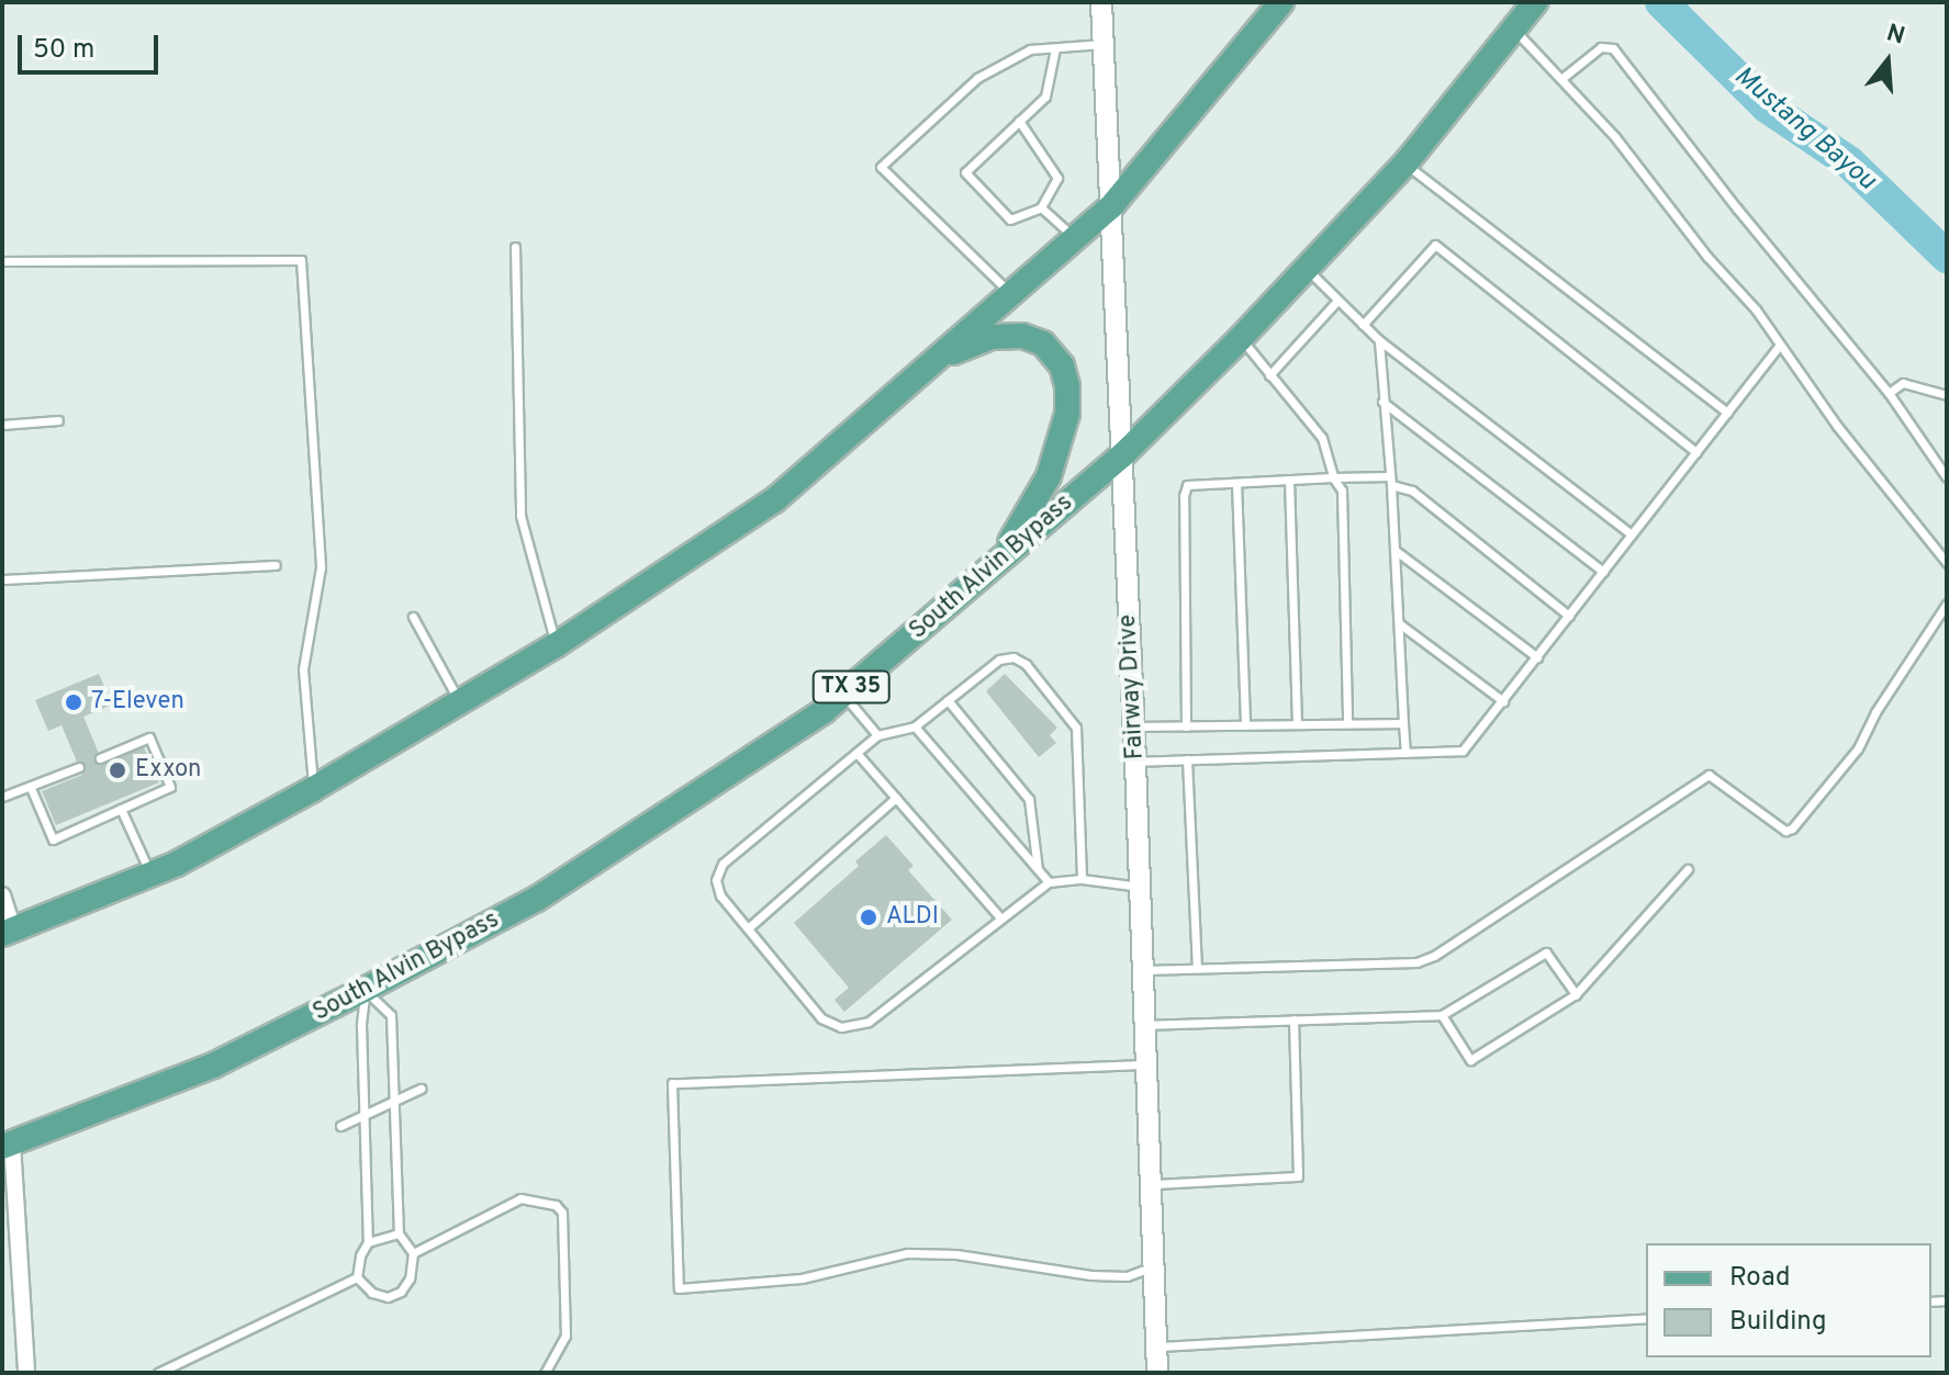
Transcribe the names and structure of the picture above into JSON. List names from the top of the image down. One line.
{"streets":{"main road":["South Alvin Bypass","TX 35"],"street":["Fairway Drive"]},"crossings":[["South Alvin Bypass","Fairway Drive"]],"water":["Mustang Bayou"],"places":["7-Eleven","Exxon","ALDI"],"legend":["Road","Building"],"scale_bar":"50 m","north":"top"}
